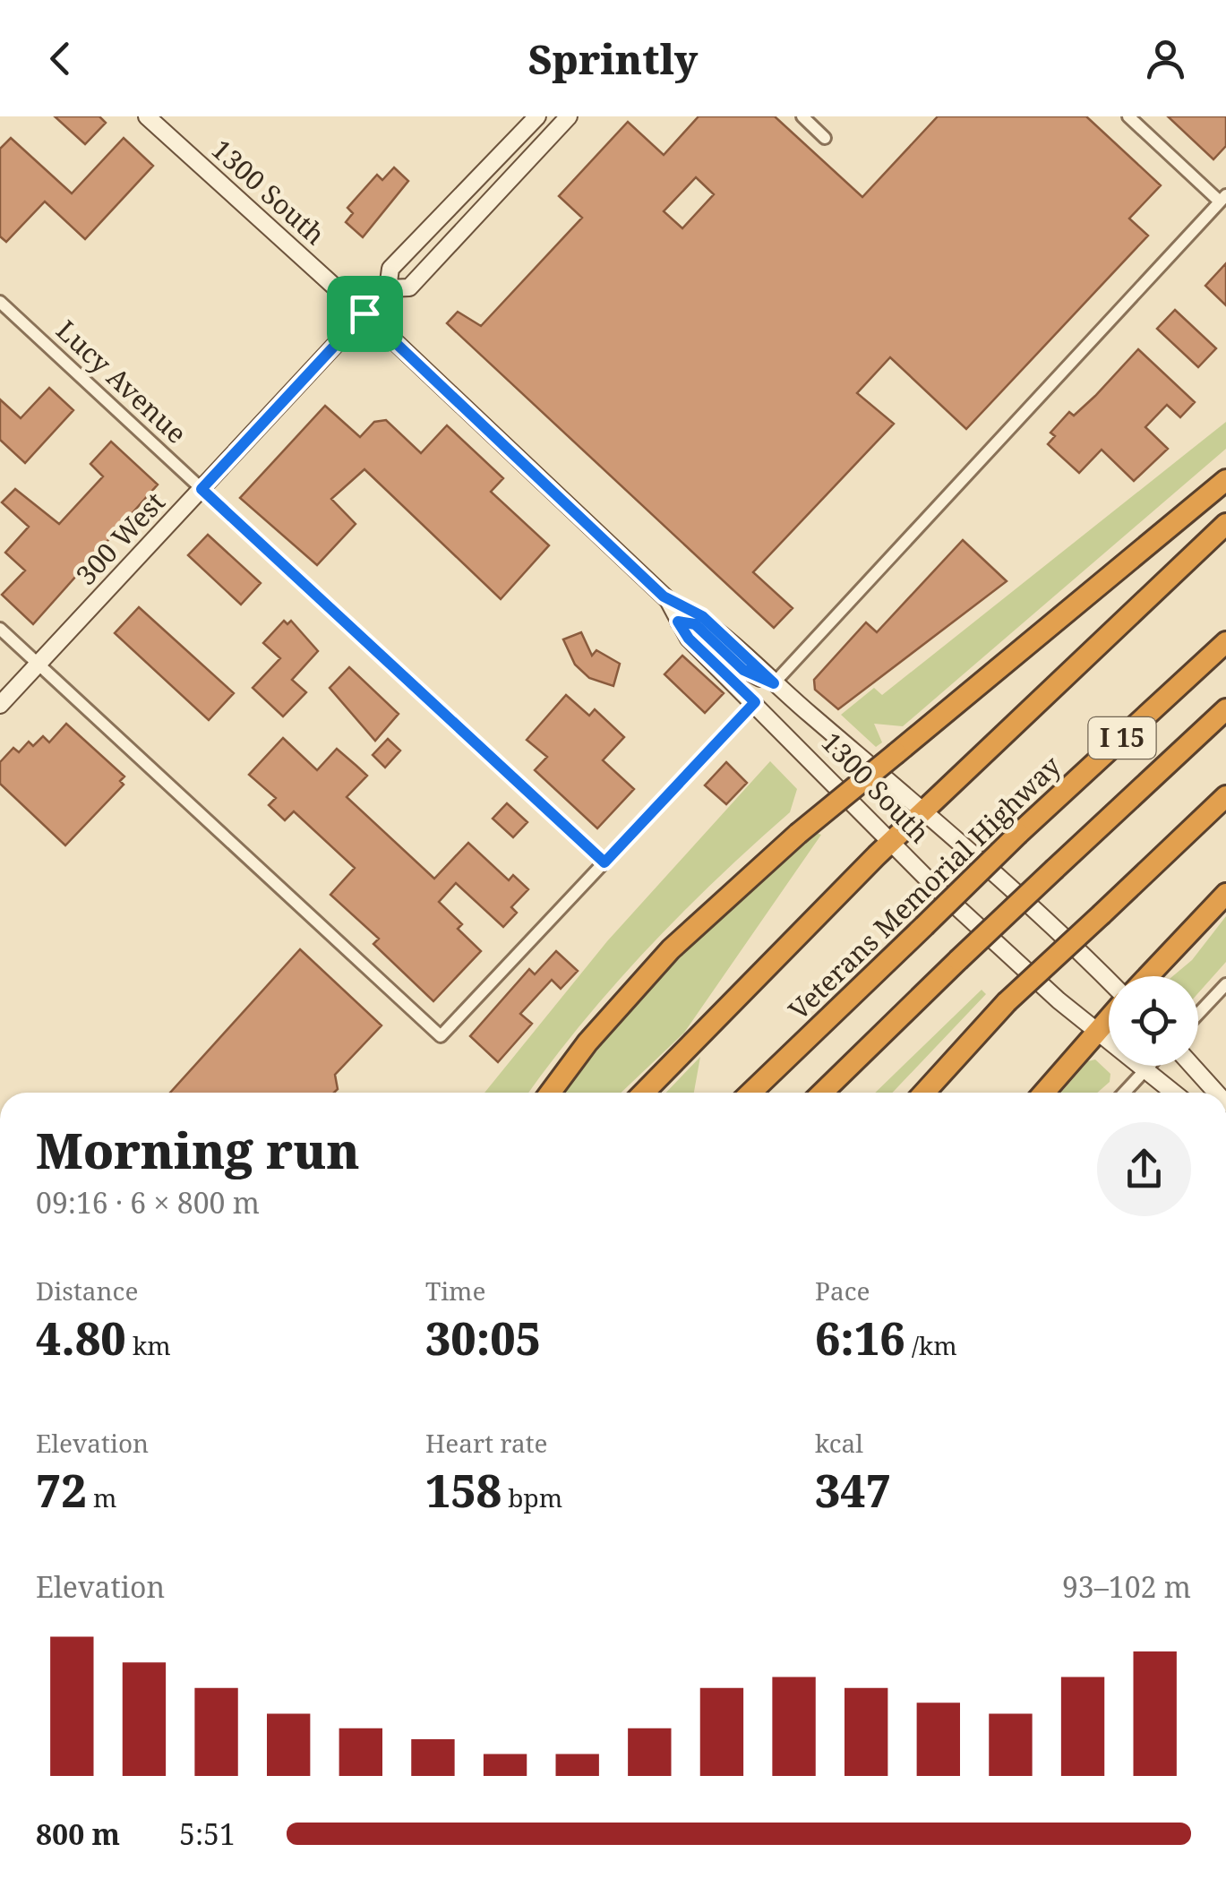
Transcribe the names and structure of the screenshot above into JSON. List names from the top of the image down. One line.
{"streets":{"highway":["I 15","Veterans Memorial Highway"],"main road":["1300 South","300 West"],"street":["Lucy Avenue"]},"crossings":[["1300 South","300 West"],["Lucy Avenue","300 West"]],"page":{"header":"Sprintly","heading":["Morning run","09:16 · 6 × 800 m"],"stats":[["Distance","4.80 km"],["Time","30:05"],["Pace","6:16 /km"],["Elevation","72 m"],["Heart rate","158 bpm"],["kcal","347"]],"chart":["Elevation","93–102 m"],"list":[{"name":"800 m","note":"5:51"}]}}
